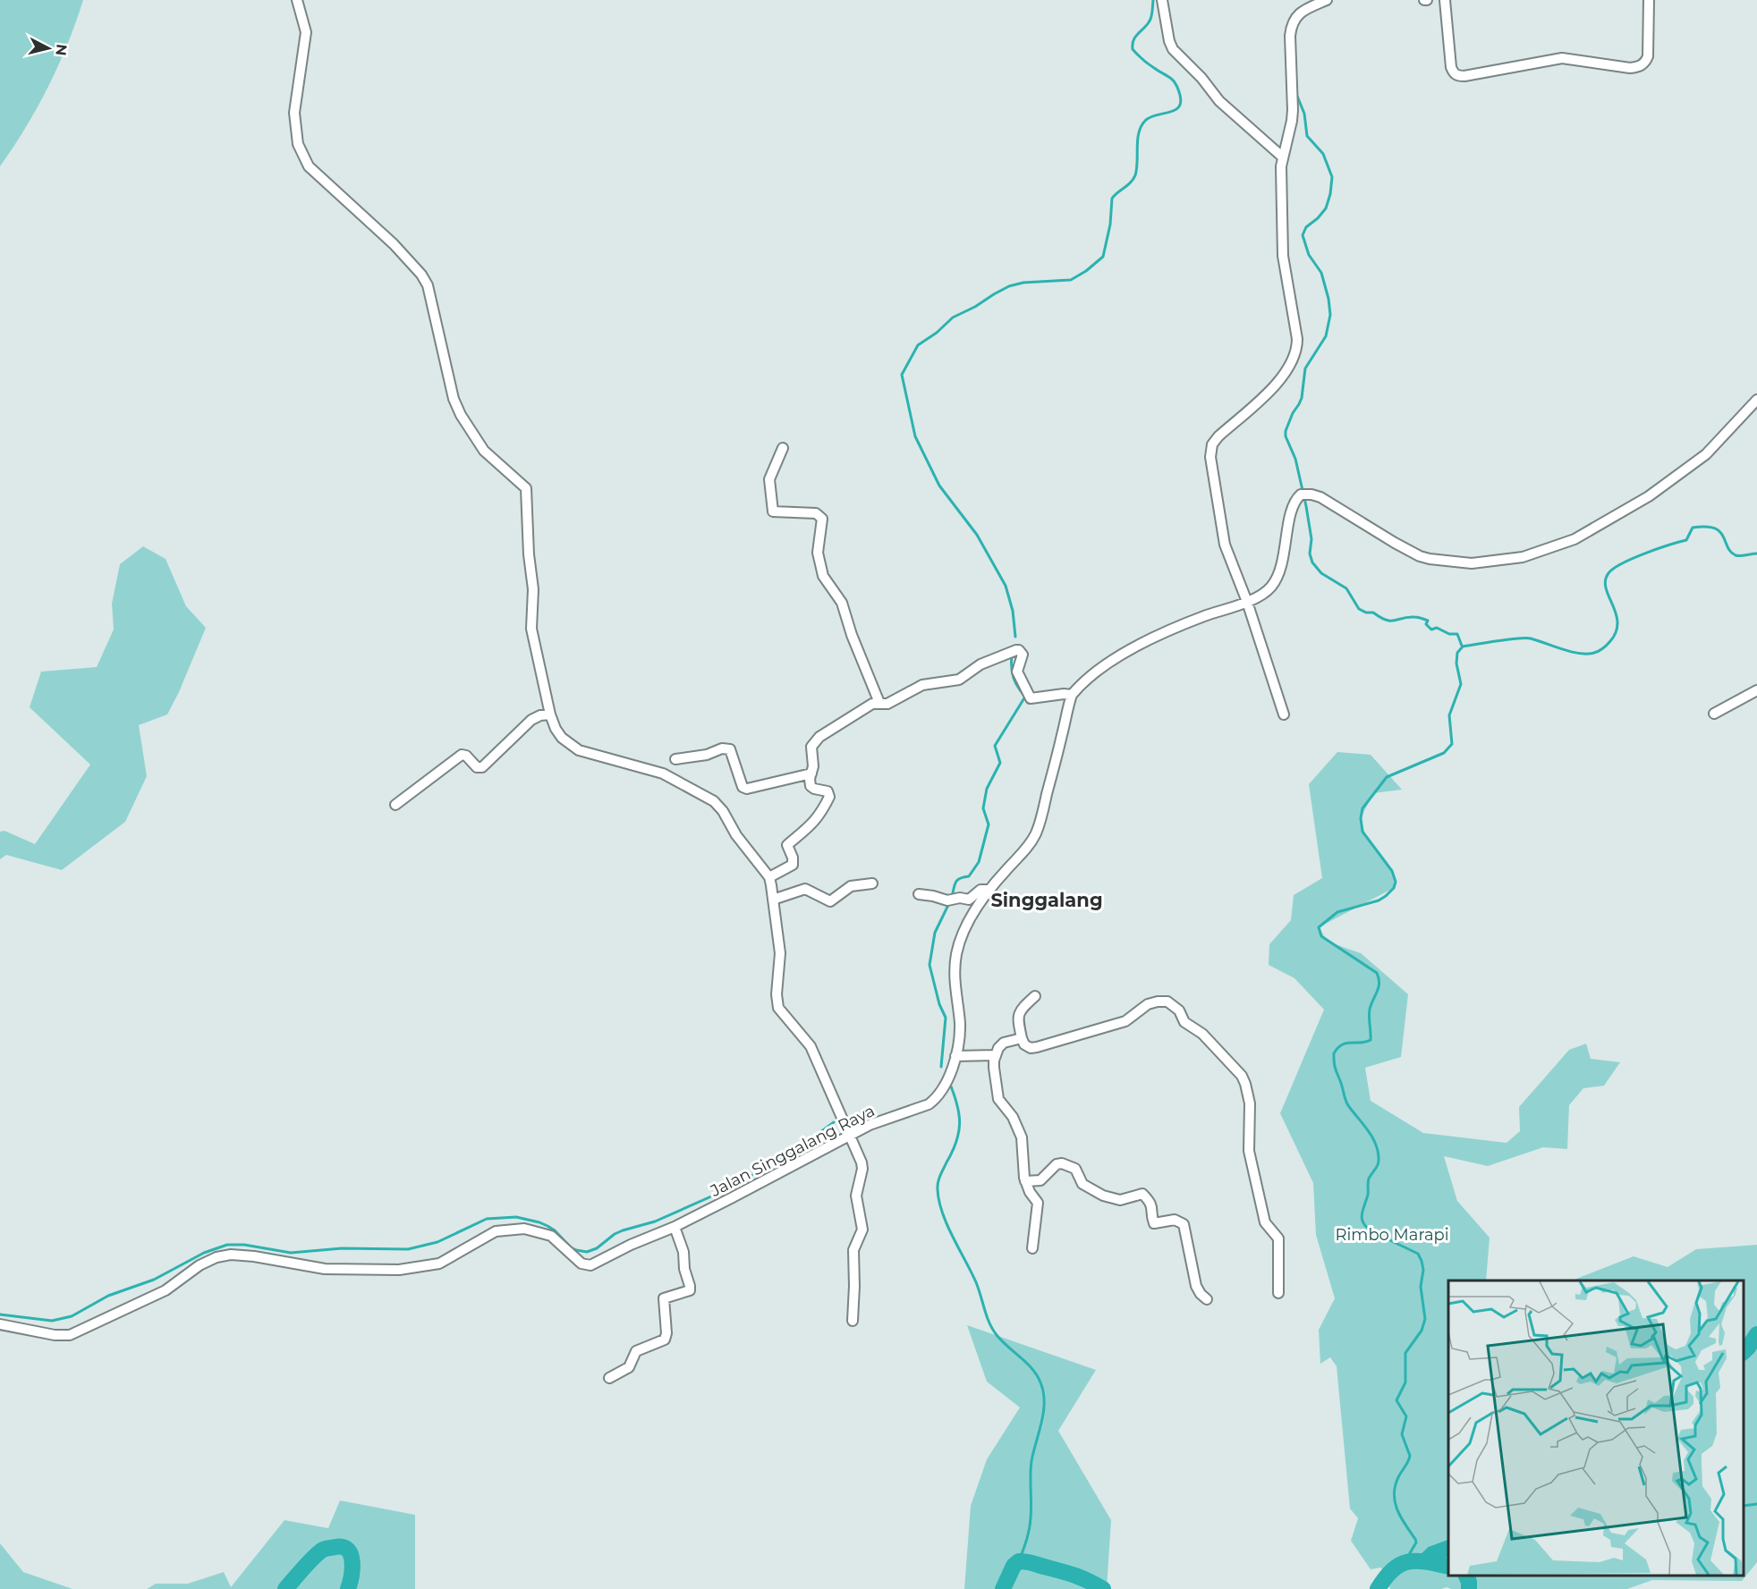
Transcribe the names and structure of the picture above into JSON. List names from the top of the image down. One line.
{"streets":{"street":["Jalan Singgalang Raya"]},"districts":["Singgalang"],"parks":["Rimbo Marapi"],"north":"right"}
